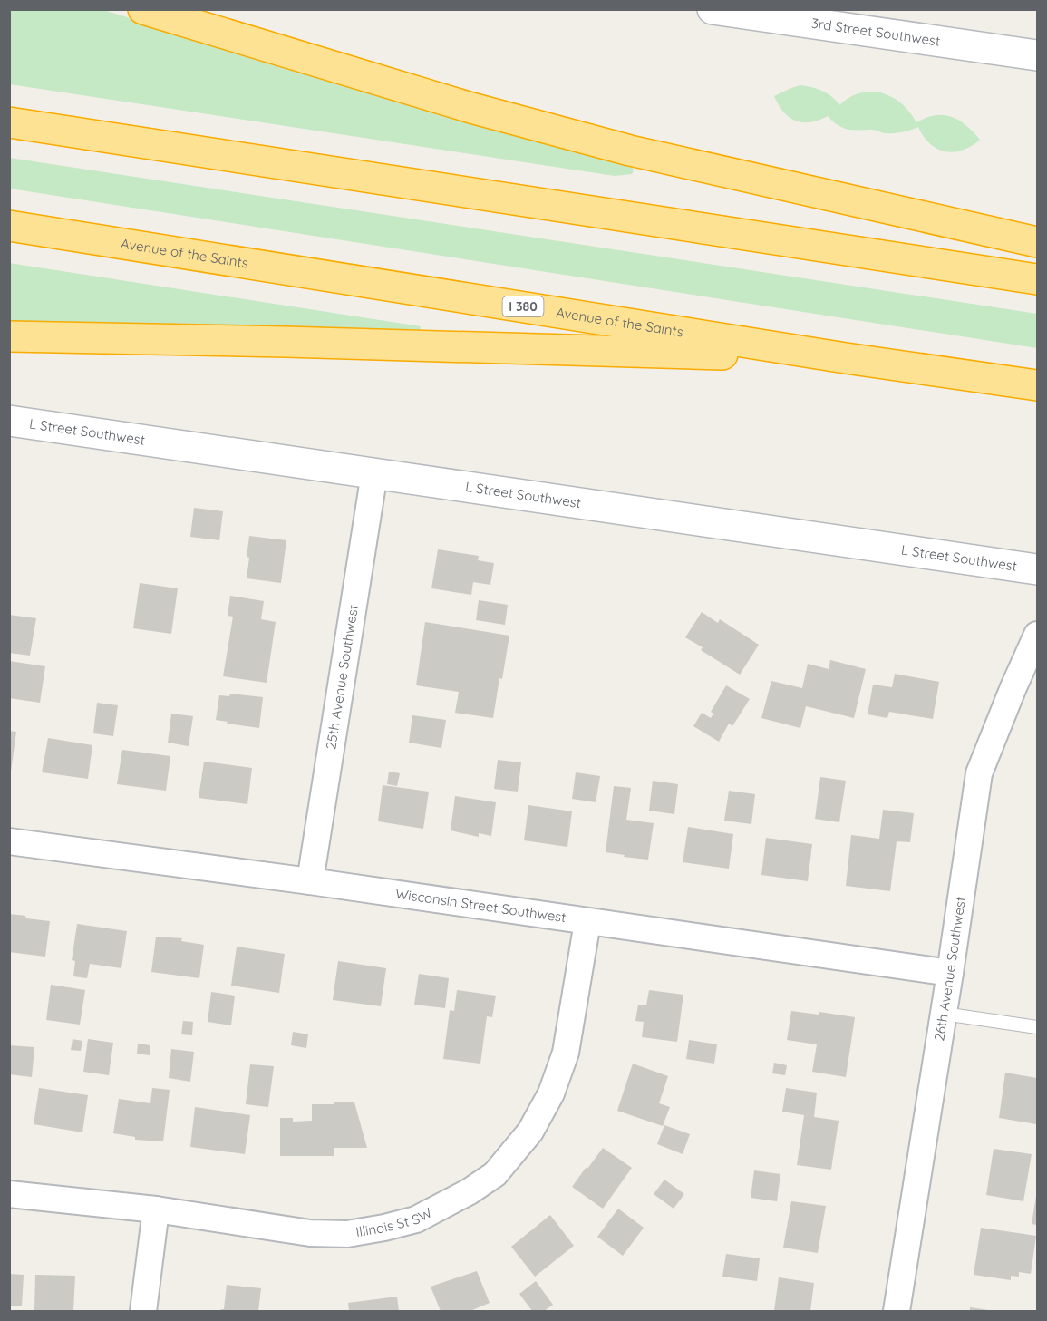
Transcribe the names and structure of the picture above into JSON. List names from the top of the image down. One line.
{"streets":{"highway":["Avenue of the Saints","I 380"],"street":["3rd Street Southwest","L Street Southwest","25th Avenue Southwest","Wisconsin Street Southwest","26th Avenue Southwest","Illinois St SW"]},"crossings":[["L Street Southwest","25th Avenue Southwest"],["25th Avenue Southwest","Wisconsin Street Southwest"],["Wisconsin Street Southwest","26th Avenue Southwest"],["Wisconsin Street Southwest","Illinois St SW"]]}
